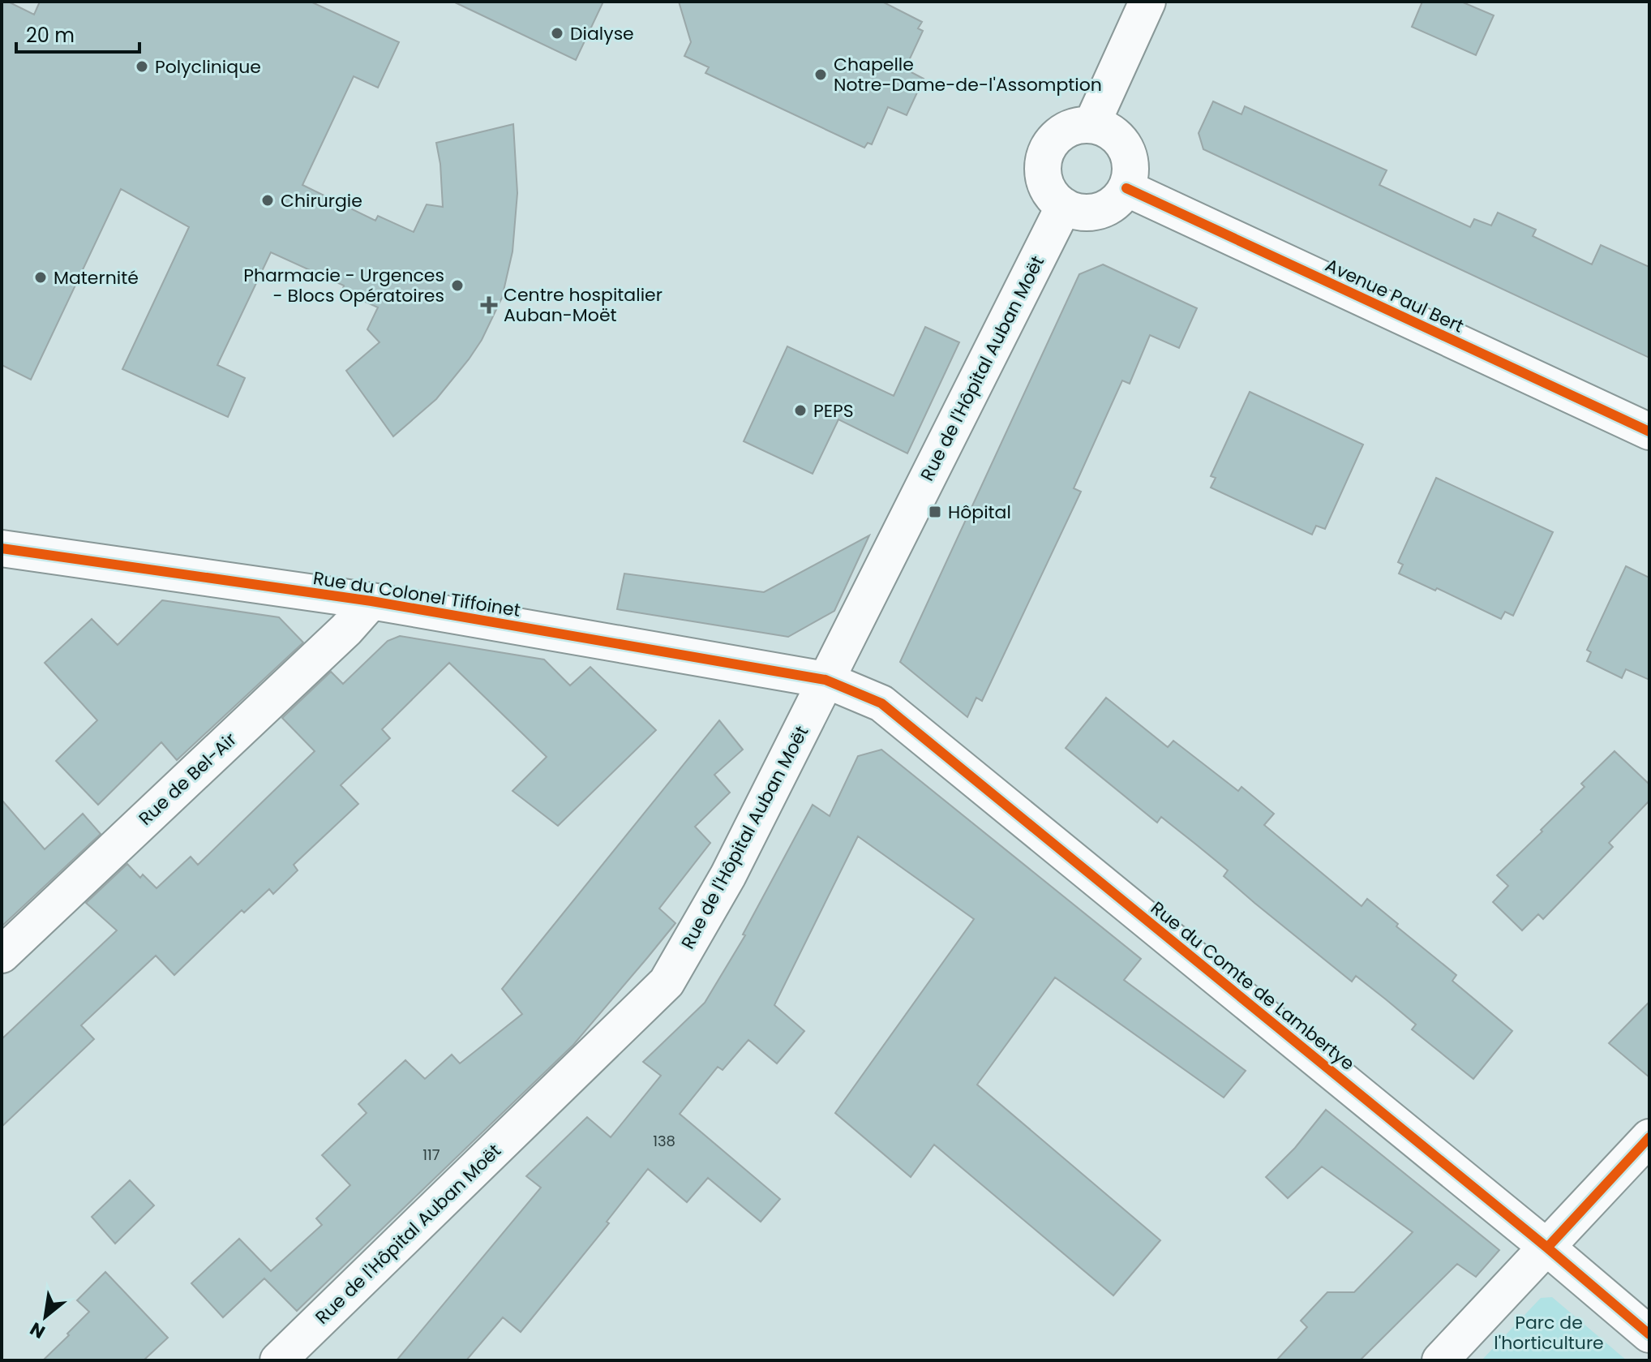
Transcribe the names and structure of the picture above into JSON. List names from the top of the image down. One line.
{"streets":{"street":["Avenue Paul Bert","Rue de l'Hôpital Auban Moët","Rue du Colonel Tiffoinet","Rue de Bel-Air","Rue du Comte de Lambertye"]},"crossings":[["Avenue Paul Bert","Rue de l'Hôpital Auban Moët"],["Rue de l'Hôpital Auban Moët","Rue du Colonel Tiffoinet"],["Rue de l'Hôpital Auban Moët","Rue du Comte de Lambertye"],["Rue du Colonel Tiffoinet","Rue de Bel-Air"],["Rue du Colonel Tiffoinet","Rue du Comte de Lambertye"]],"parks":["Parc de l'horticulture"],"places":{"other":["Dialyse","Polyclinique","Chapelle Notre-Dame-de-l'Assomption","Chirurgie","Maternité","Pharmacie - Urgences - Blocs Opératoires","PEPS"],"health":["Centre hospitalier Auban-Moët"],"transit":["Hôpital"]},"house_numbers":["138","117"],"scale_bar":"20 m","north":"bottom left"}
